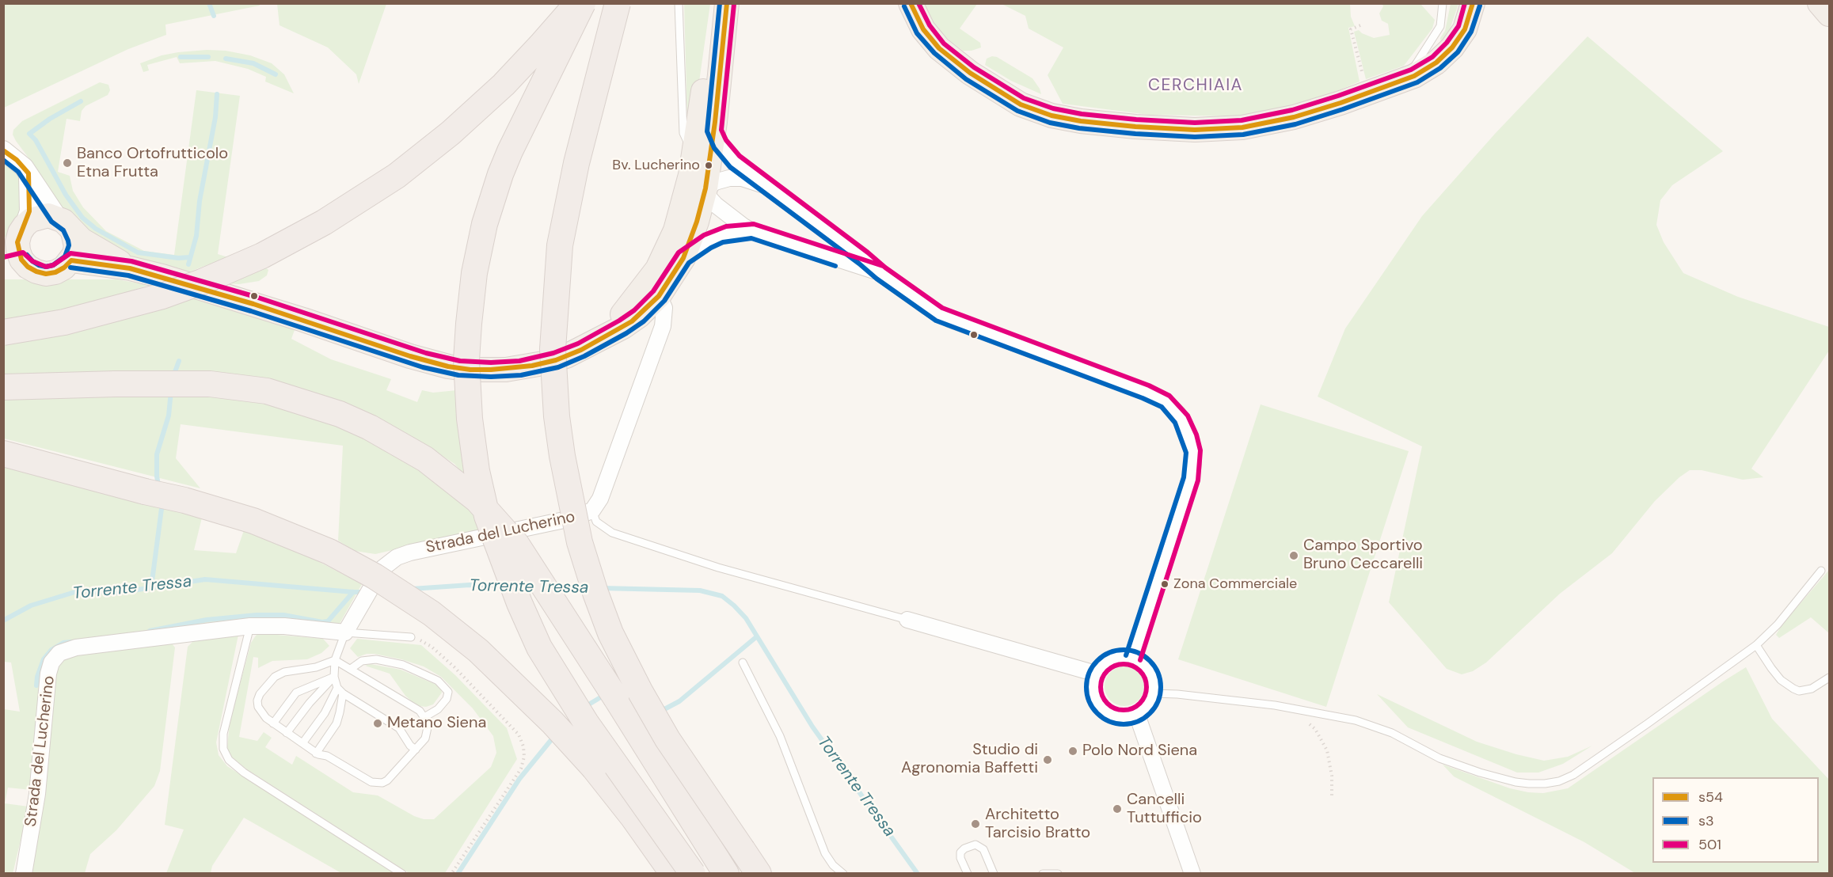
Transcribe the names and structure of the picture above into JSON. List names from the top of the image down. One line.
{"streets":{"street":["Strada del Lucherino"]},"districts":["CERCHIAIA"],"water":["Torrente Tressa"],"places":["Banco Ortofrutticolo Etna Frutta","Bv. Lucherino","Campo Sportivo Bruno Ceccarelli","Zona Commerciale","Metano Siena","Polo Nord Siena","Studio di Agronomia Baffetti","Cancelli Tuttufficio","Architetto Tarcisio Bratto"],"lines":["transit line s54","transit line s3","transit line 501"],"legend":["s54","s3","501"]}
